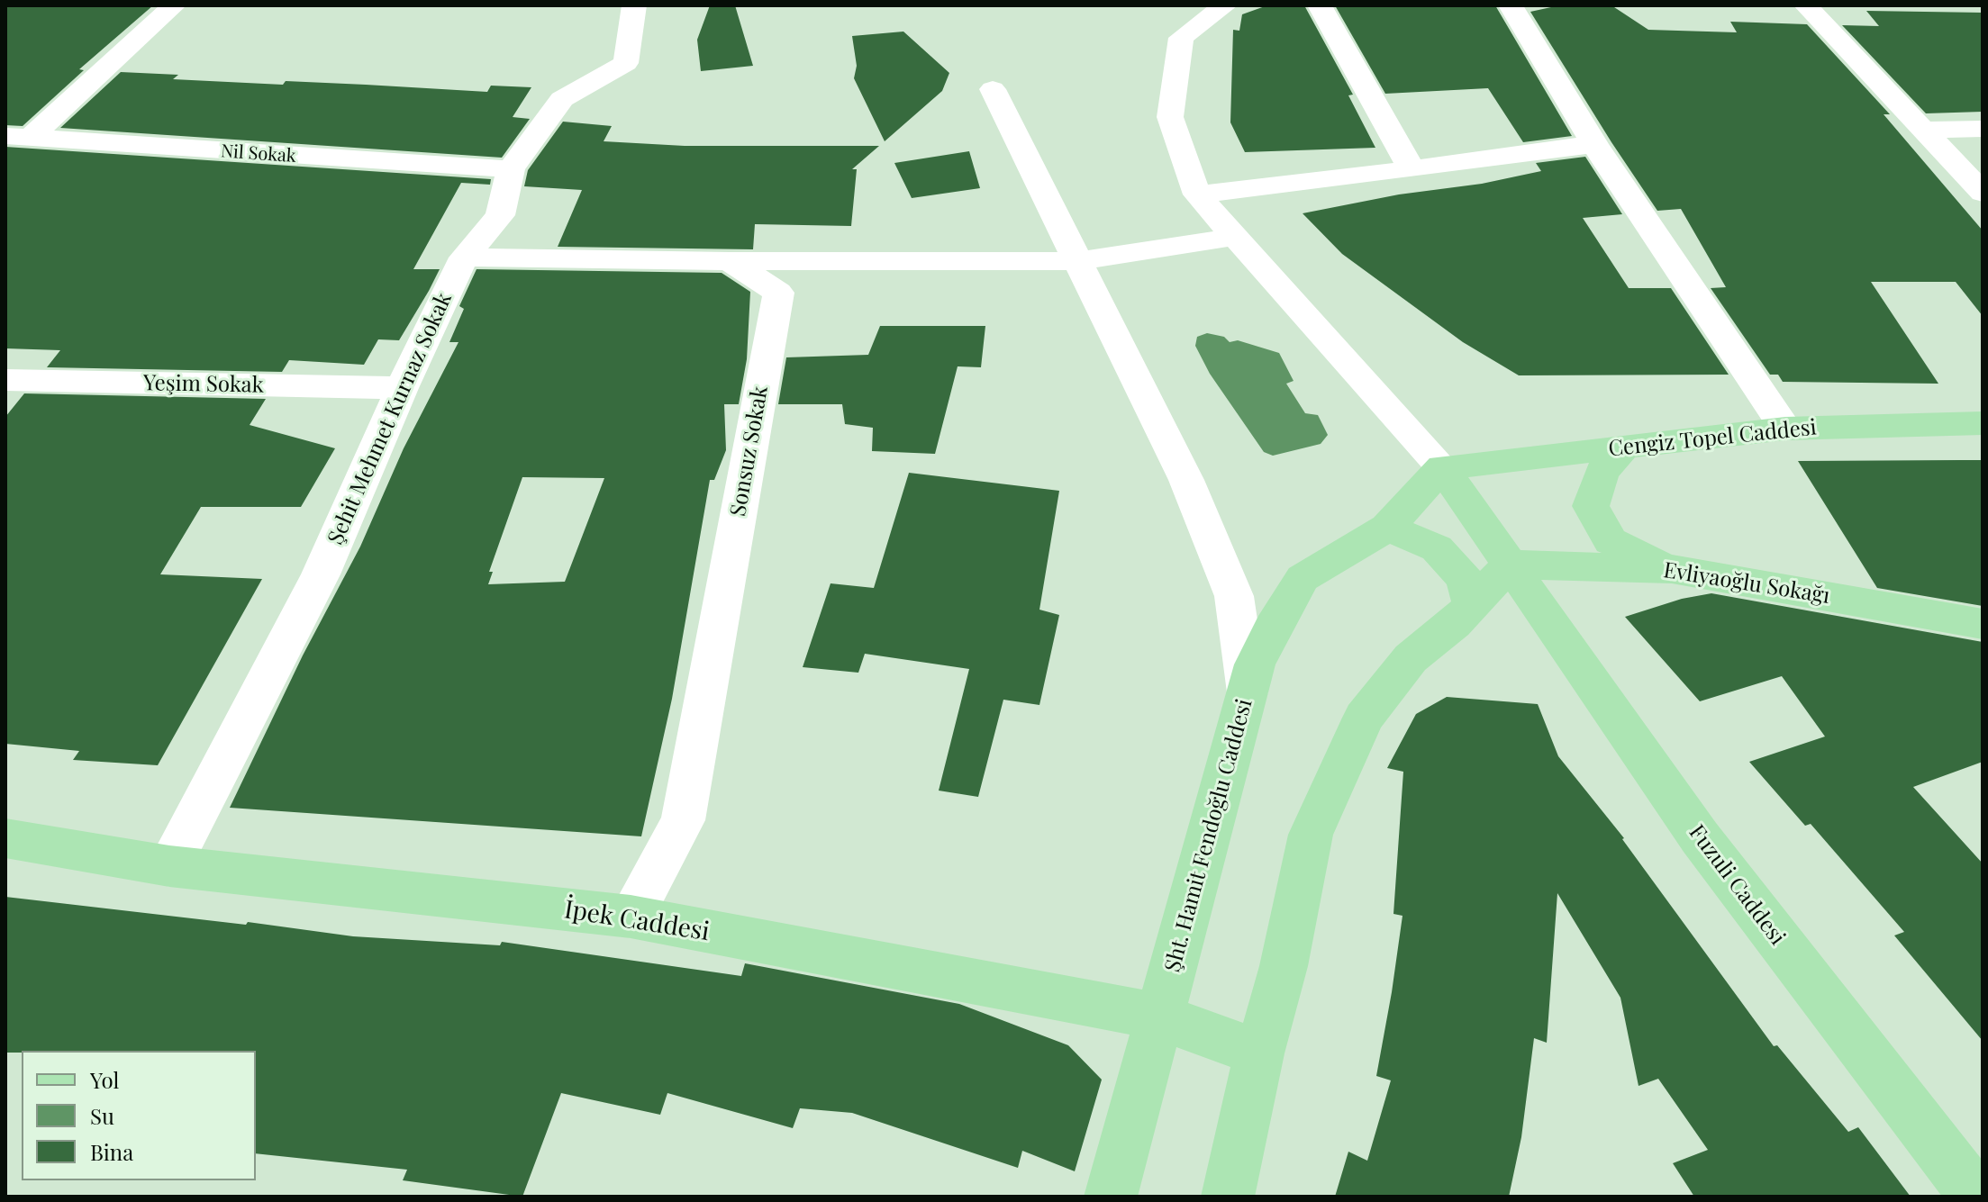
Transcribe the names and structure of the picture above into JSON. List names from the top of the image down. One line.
{"streets":{"main road":["Cengiz Topel Caddesi","Evliyaoğlu Sokağı","Şht. Hamit Fendoğlu Caddesi","Fuzuli Caddesi","İpek Caddesi"],"street":["Nil Sokak","Yeşim Sokak","Şehit Mehmet Kurnaz Sokak","Sonsuz Sokak"]},"crossings":[["Nil Sokak","Şehit Mehmet Kurnaz Sokak"],["Yeşim Sokak","Şehit Mehmet Kurnaz Sokak"],["Şehit Mehmet Kurnaz Sokak","İpek Caddesi"],["Cengiz Topel Caddesi","Şht. Hamit Fendoğlu Caddesi"],["Cengiz Topel Caddesi","Fuzuli Caddesi"],["Sonsuz Sokak","İpek Caddesi"],["Evliyaoğlu Sokağı","Fuzuli Caddesi"],["Şht. Hamit Fendoğlu Caddesi","Fuzuli Caddesi"],["Şht. Hamit Fendoğlu Caddesi","İpek Caddesi"]],"legend":["Yol","Su","Bina"]}
